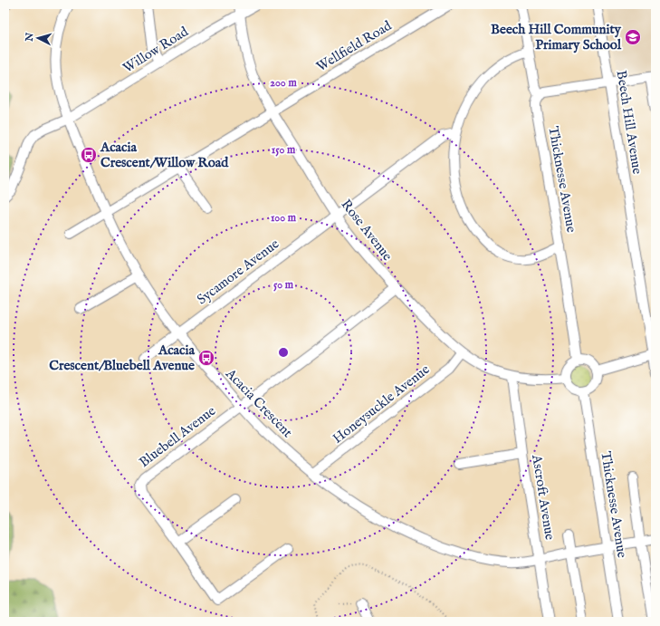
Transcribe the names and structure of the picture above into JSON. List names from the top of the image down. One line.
{"streets":{"street":["Wellfield Road","Willow Road","Beech Hill Avenue","Thicknesse Avenue","Rose Avenue","Sycamore Avenue","Acacia Crescent","Honeysuckle Avenue","Bluebell Avenue","Ascroft Avenue"]},"crossings":[["Wellfield Road","Rose Avenue"],["Wellfield Road","Acacia Crescent"],["Willow Road","Rose Avenue"],["Willow Road","Acacia Crescent"],["Thicknesse Avenue","Rose Avenue"],["Thicknesse Avenue","Acacia Crescent"],["Rose Avenue","Sycamore Avenue"],["Rose Avenue","Honeysuckle Avenue"],["Rose Avenue","Bluebell Avenue"],["Rose Avenue","Ascroft Avenue"],["Sycamore Avenue","Acacia Crescent"],["Acacia Crescent","Honeysuckle Avenue"],["Acacia Crescent","Bluebell Avenue"],["Acacia Crescent","Ascroft Avenue"]],"places":{"school or university":["Beech Hill Community Primary School"],"bus stop":["Acacia Crescent/Willow Road","Acacia Crescent/Bluebell Avenue"]},"north":"left","rings":["200 m","150 m","100 m","50 m"]}
